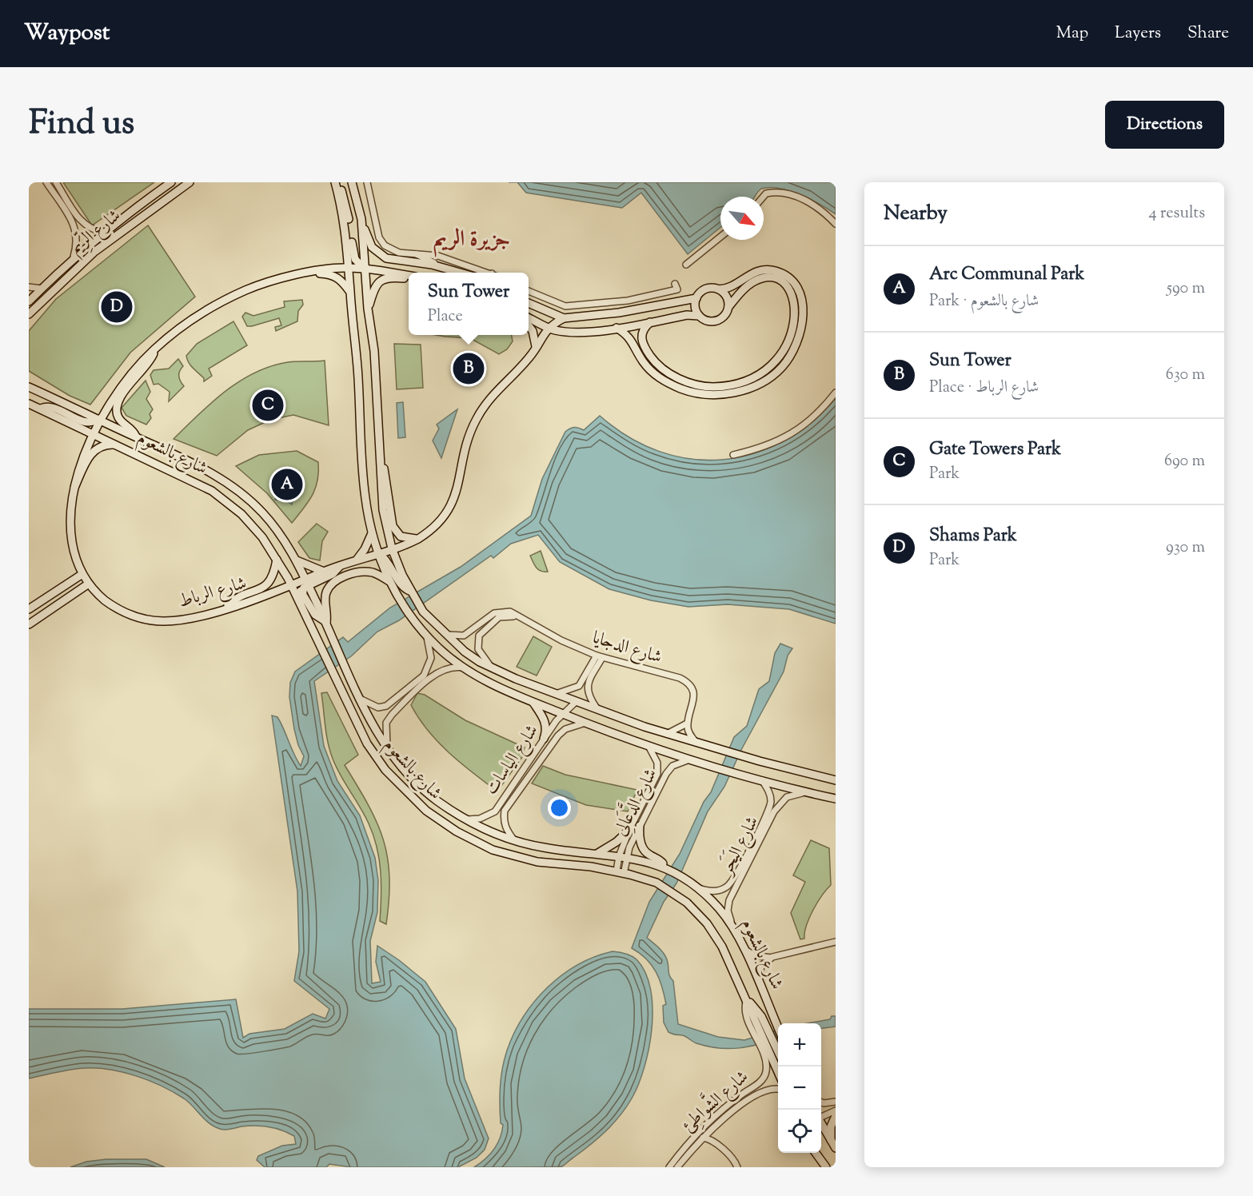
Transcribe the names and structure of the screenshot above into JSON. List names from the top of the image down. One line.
{"streets":{"main road":["شارع الرِّيم","شارع بالشعوم","شارع الرباط"],"street":["شارع الدجايا","شارع الياسات","شارع الدَّعَالِى","شارع اليَحَر","شارع الشَّواطِئ"]},"crossings":[["شارع بالشعوم","شارع الرباط"],["شارع بالشعوم","شارع الياسات"],["شارع بالشعوم","شارع الدَّعَالِى"],["شارع بالشعوم","شارع اليَحَر"],["شارع بالشعوم","شارع الشَّواطِئ"],["شارع الياسات","شارع الدَّعَالِى"],["شارع الدَّعَالِى","شارع اليَحَر"]],"districts":["جزيرة الريم"],"north":"bottom right","page":{"header":"Waypost","nav":["Map","Layers","Share"],"title":"Find us","buttons":"Directions","heading":["Nearby","4 results"],"list":[{"mark":"A","name":"Arc Communal Park","note":"Park · شارع بالشعوم","value":"590 m"},{"mark":"B","name":"Sun Tower","note":"Place · شارع الرباط","value":"630 m"},{"mark":"C","name":"Gate Towers Park","note":"Park","value":"690 m"},{"mark":"D","name":"Shams Park","note":"Park","value":"930 m"}],"popup":["Sun Tower","Place"],"pins":["D","B","C","A"],"map_buttons":["+","−"]}}
